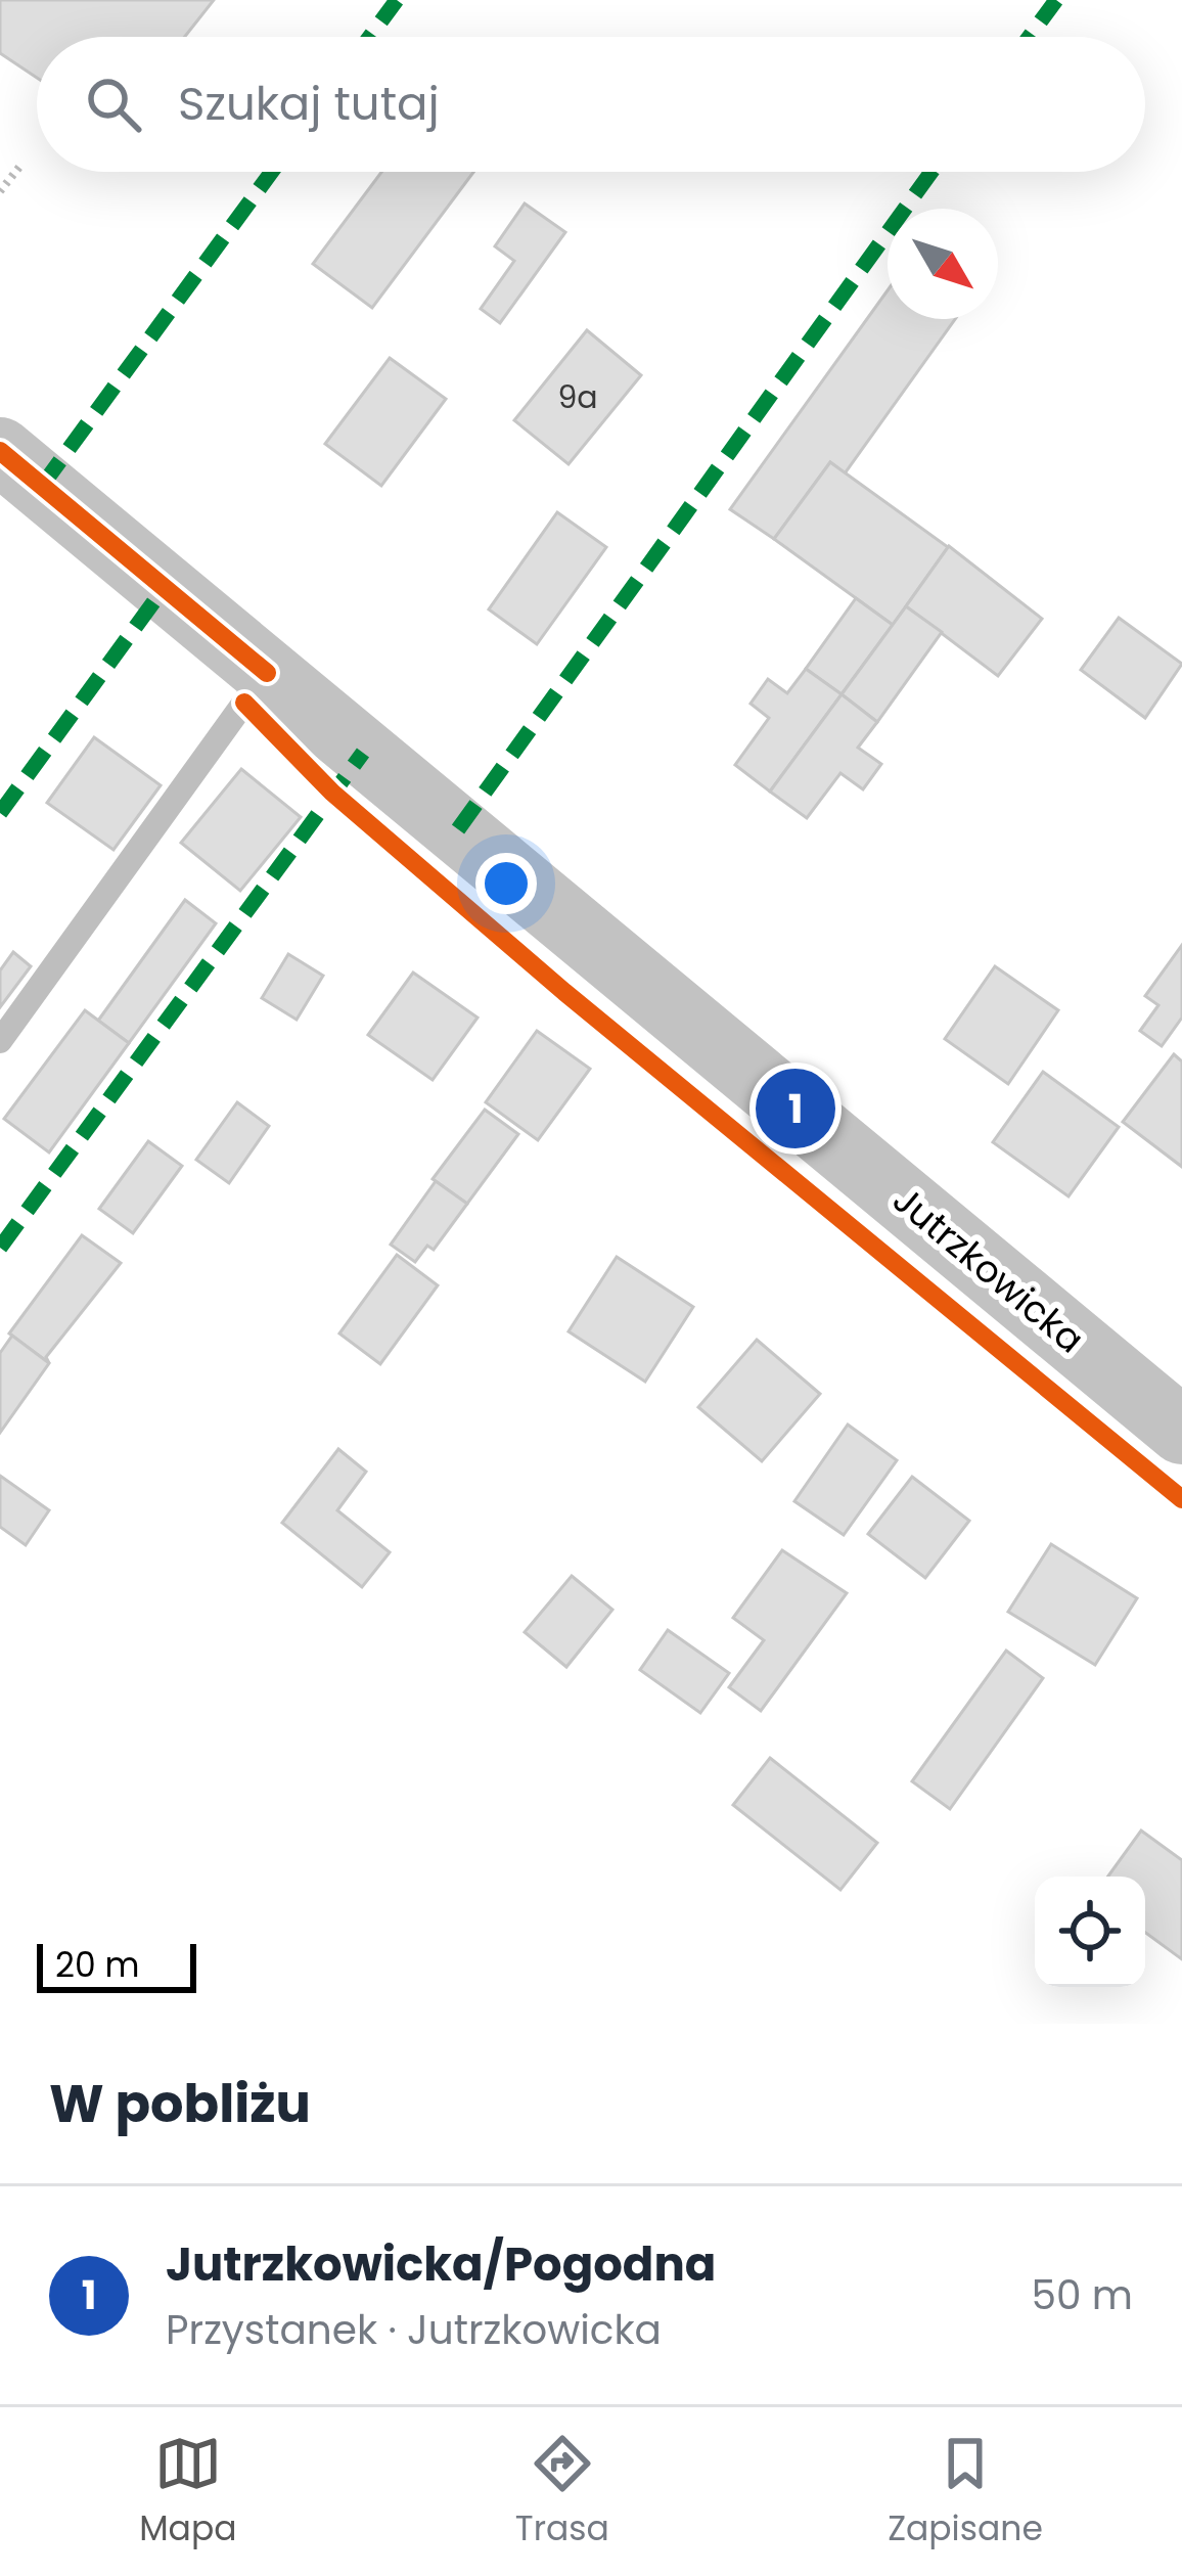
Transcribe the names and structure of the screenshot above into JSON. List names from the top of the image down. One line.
{"streets":{"main road":["Jutrzkowicka"]},"house_numbers":["9a"],"scale_bar":"20 m","north":"bottom right","page":{"search":"Szukaj tutaj","pins":"1","scale":"20 m","heading":"W pobliżu","list":[{"mark":"1","name":"Jutrzkowicka/Pogodna","note":"Przystanek · Jutrzkowicka","value":"50 m"}],"nav":["Mapa","Trasa","Zapisane"]}}
